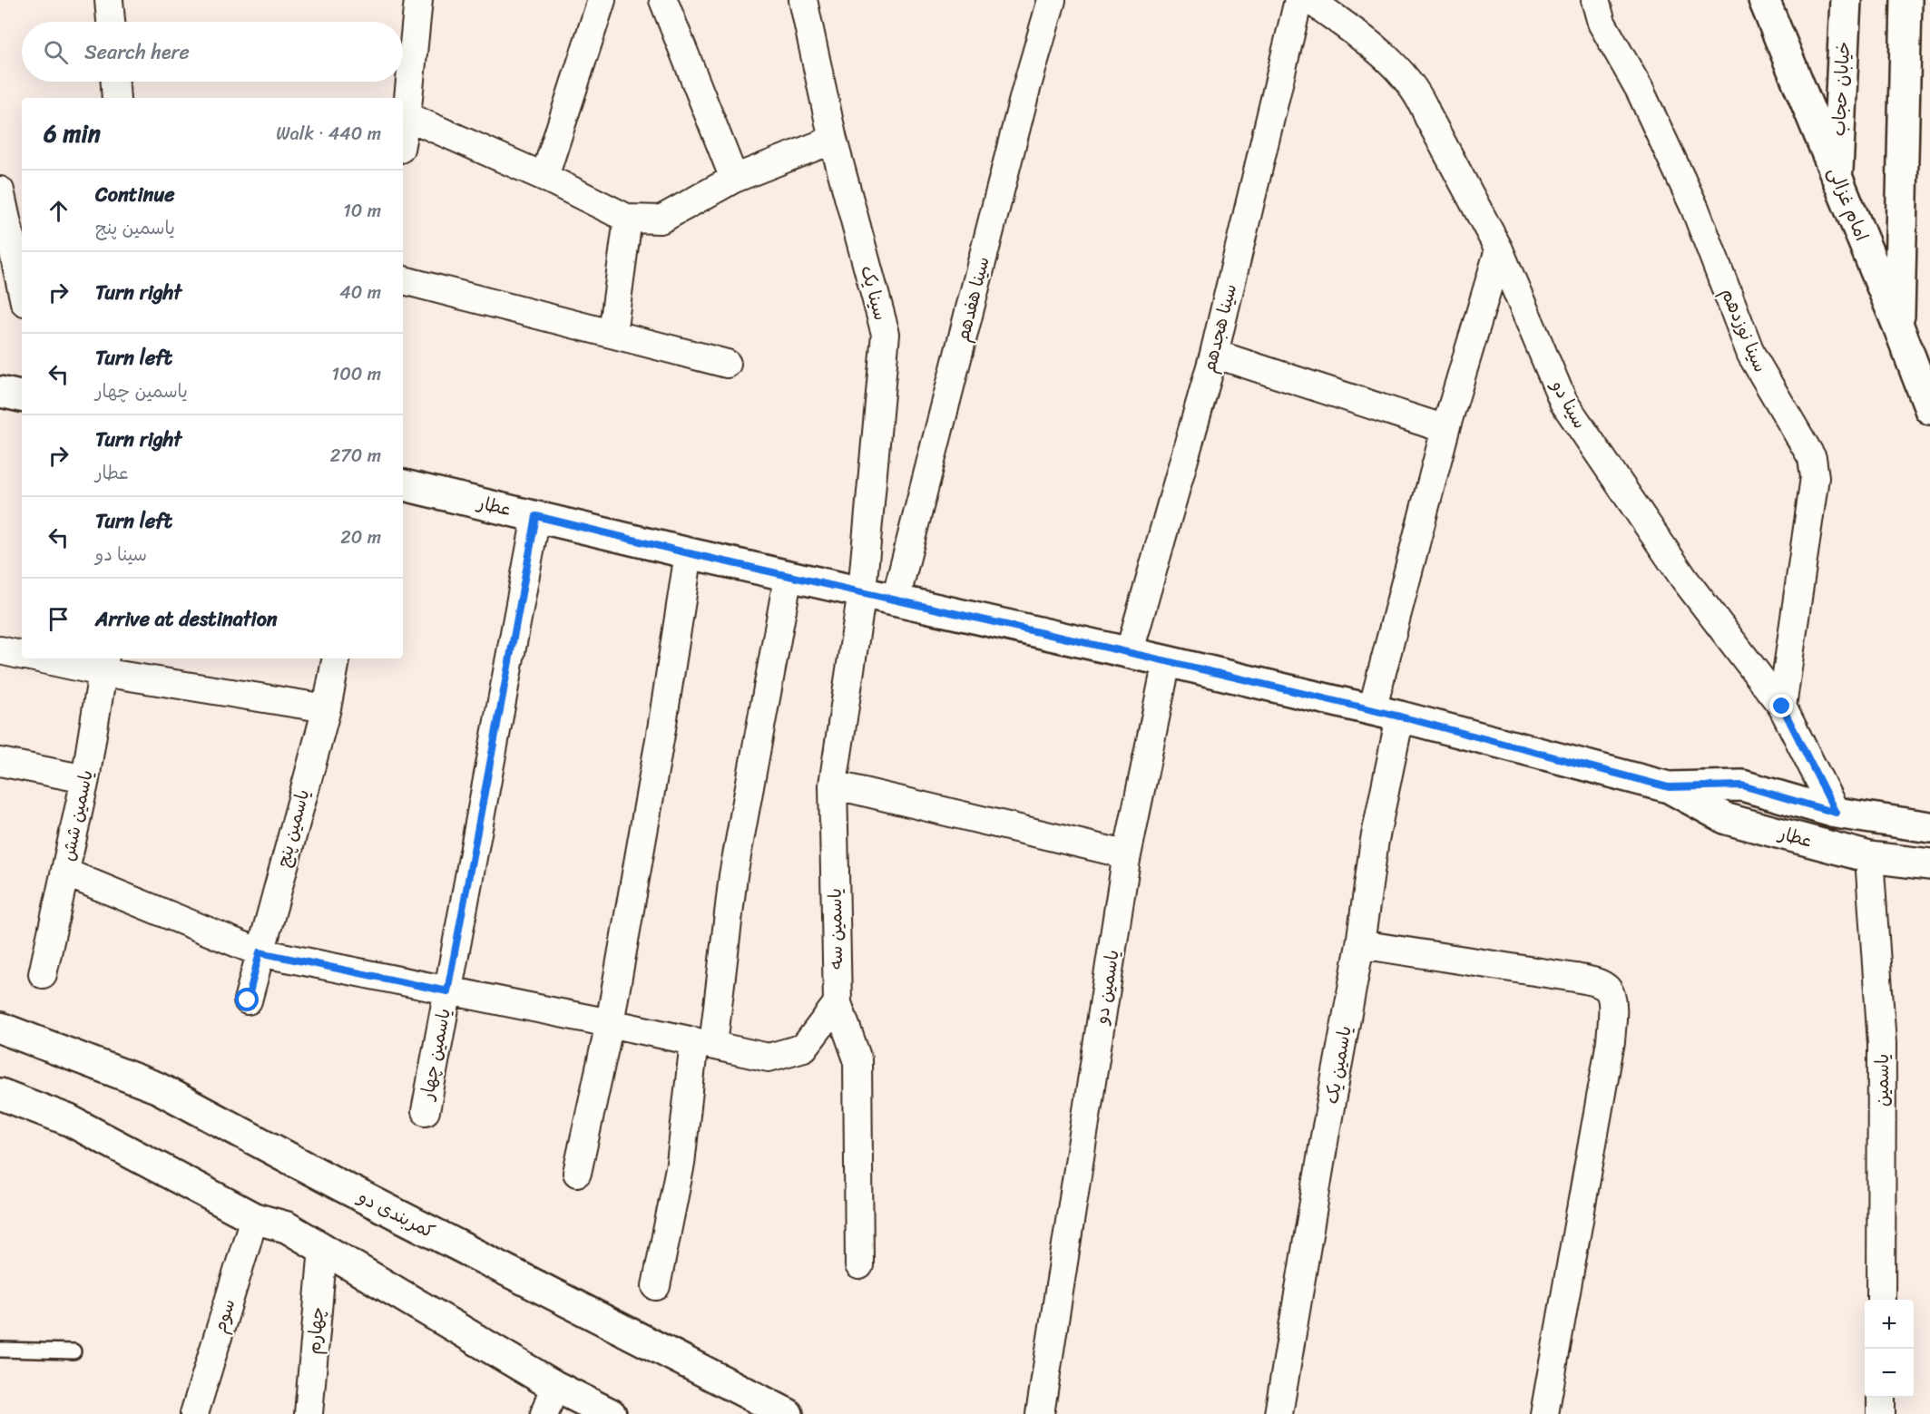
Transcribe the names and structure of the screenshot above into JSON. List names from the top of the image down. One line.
{"streets":{"street":["خیابان حجاب","امام غزالی","سینا یک","سینا هفدهم","سینا هجدهم","سینا نوزدهم","سینا دو","عطار","یاسمین شش","یاسمین پنج","یاسمین سه","یاسمین دو","یاسمین چهار","یاسمین یک","یاسمین","کمربندی دو","سوم","چهارم"]},"crossings":[["خیابان حجاب","امام غزالی"],["سینا یک","عطار"],["سینا یک","یاسمین سه"],["سینا هفدهم","عطار"],["سینا هجدهم","عطار"],["سینا نوزدهم","سینا دو"],["سینا دو","عطار"],["سینا دو","یاسمین یک"],["عطار","یاسمین سه"],["عطار","یاسمین دو"],["عطار","یاسمین چهار"],["عطار","یاسمین یک"],["عطار","یاسمین"]],"page":{"search":"Search here","heading":["6 min","Walk · 440 m"],"list":[["Continue","یاسمین پنج","10 m"],["Turn right","40 m"],["Turn left","یاسمین چهار","100 m"],["Turn right","عطار","270 m"],["Turn left","سینا دو","20 m"],"Arrive at destination"],"map_buttons":["+","−"]}}
